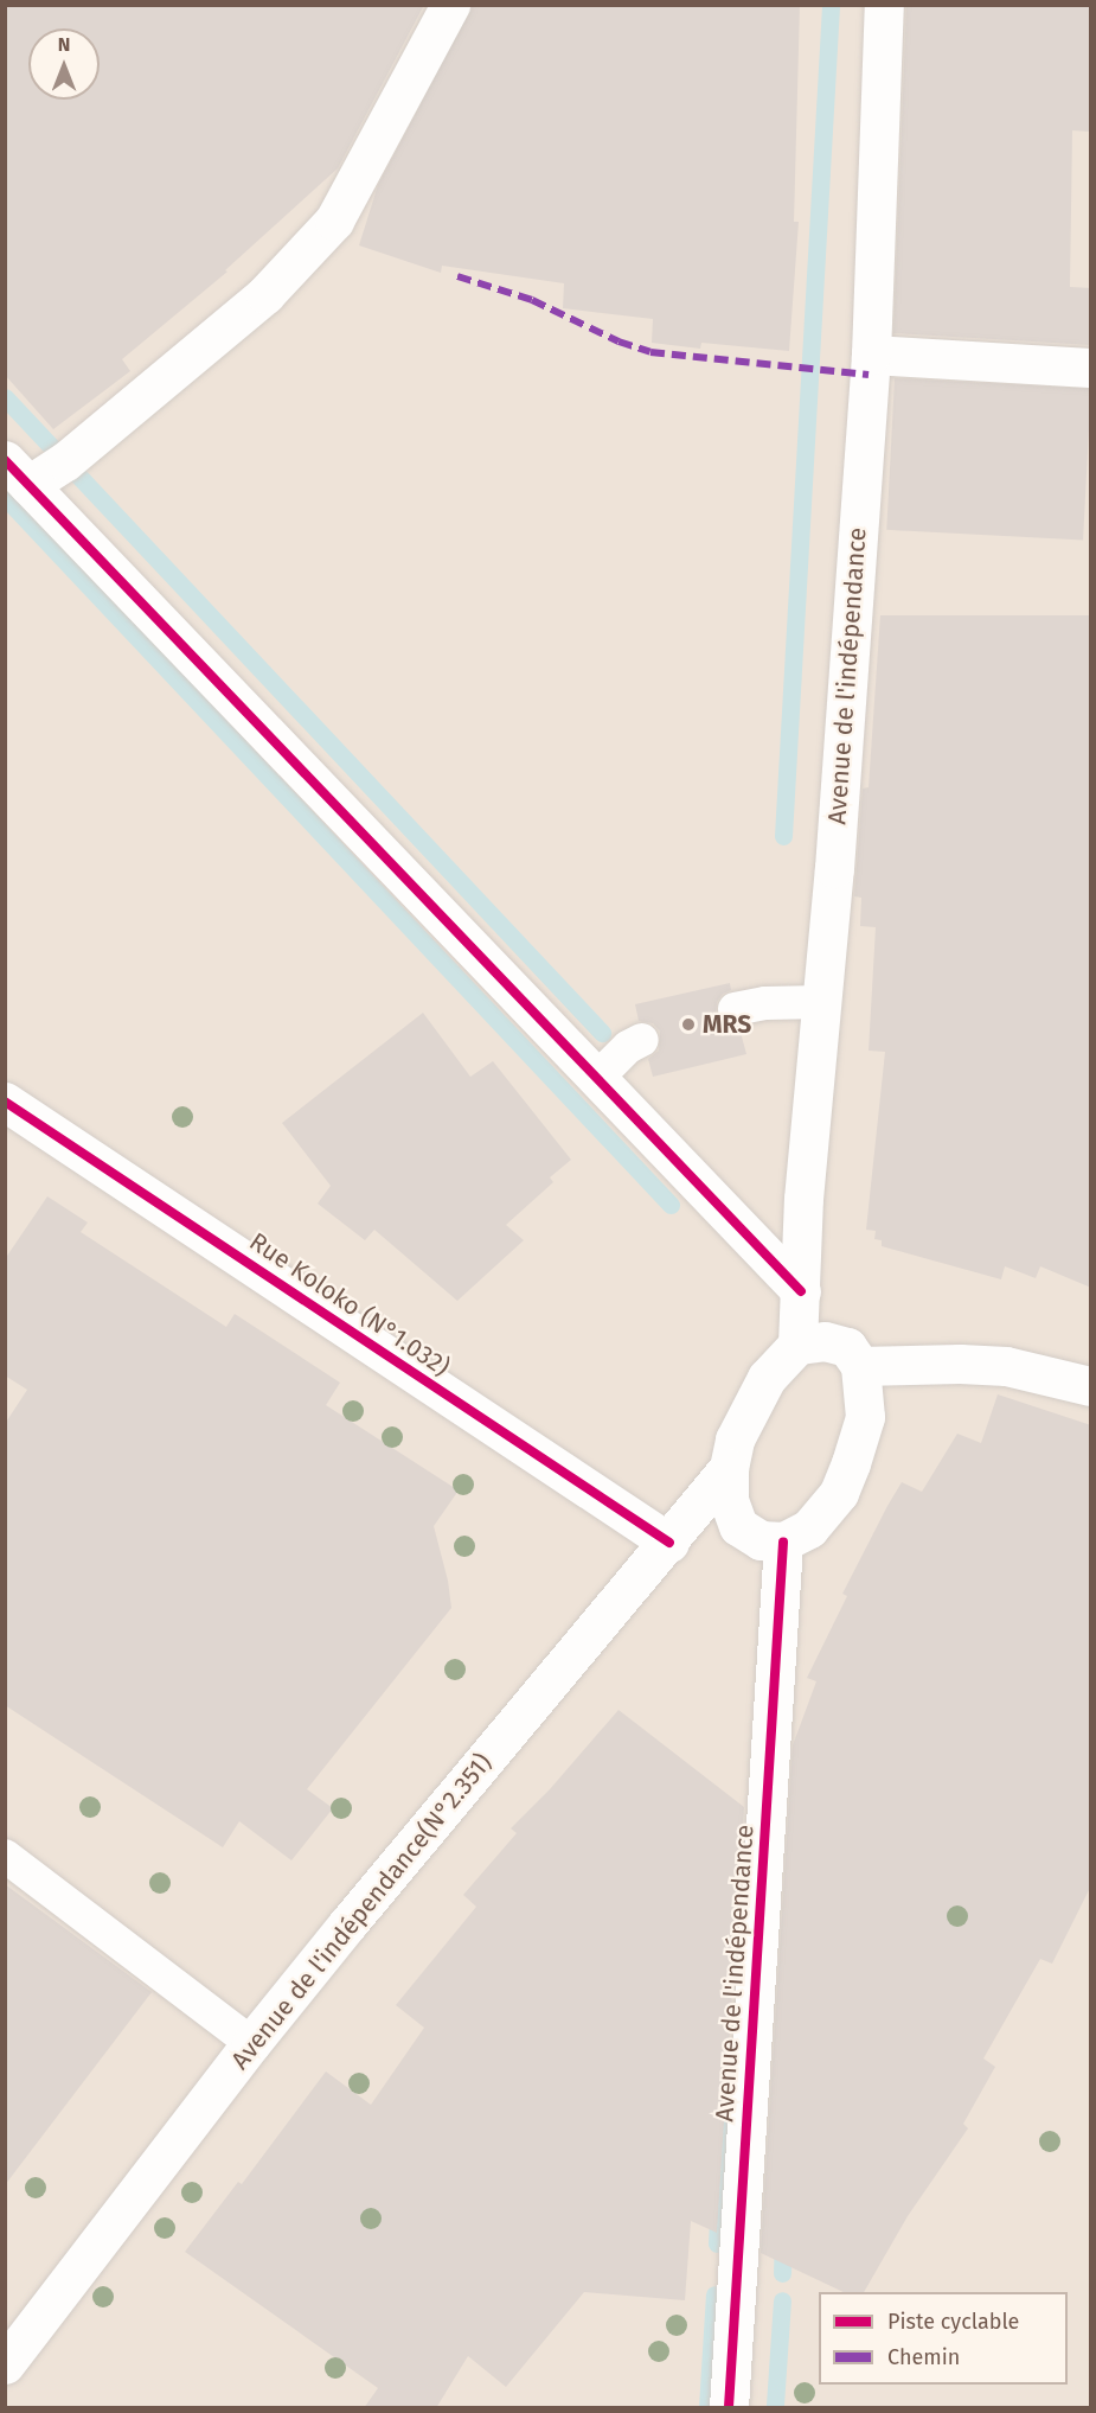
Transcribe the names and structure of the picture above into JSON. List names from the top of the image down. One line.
{"streets":{"street":["Avenue de l'indépendance","Rue Koloko (N°1.032)","Avenue de l'indépendance(N°2.351)"]},"crossings":[["Avenue de l'indépendance","Avenue de l'indépendance(N°2.351)"],["Rue Koloko (N°1.032)","Avenue de l'indépendance(N°2.351)"]],"places":["MRS"],"legend":["Piste cyclable","Chemin"],"north":"top"}
